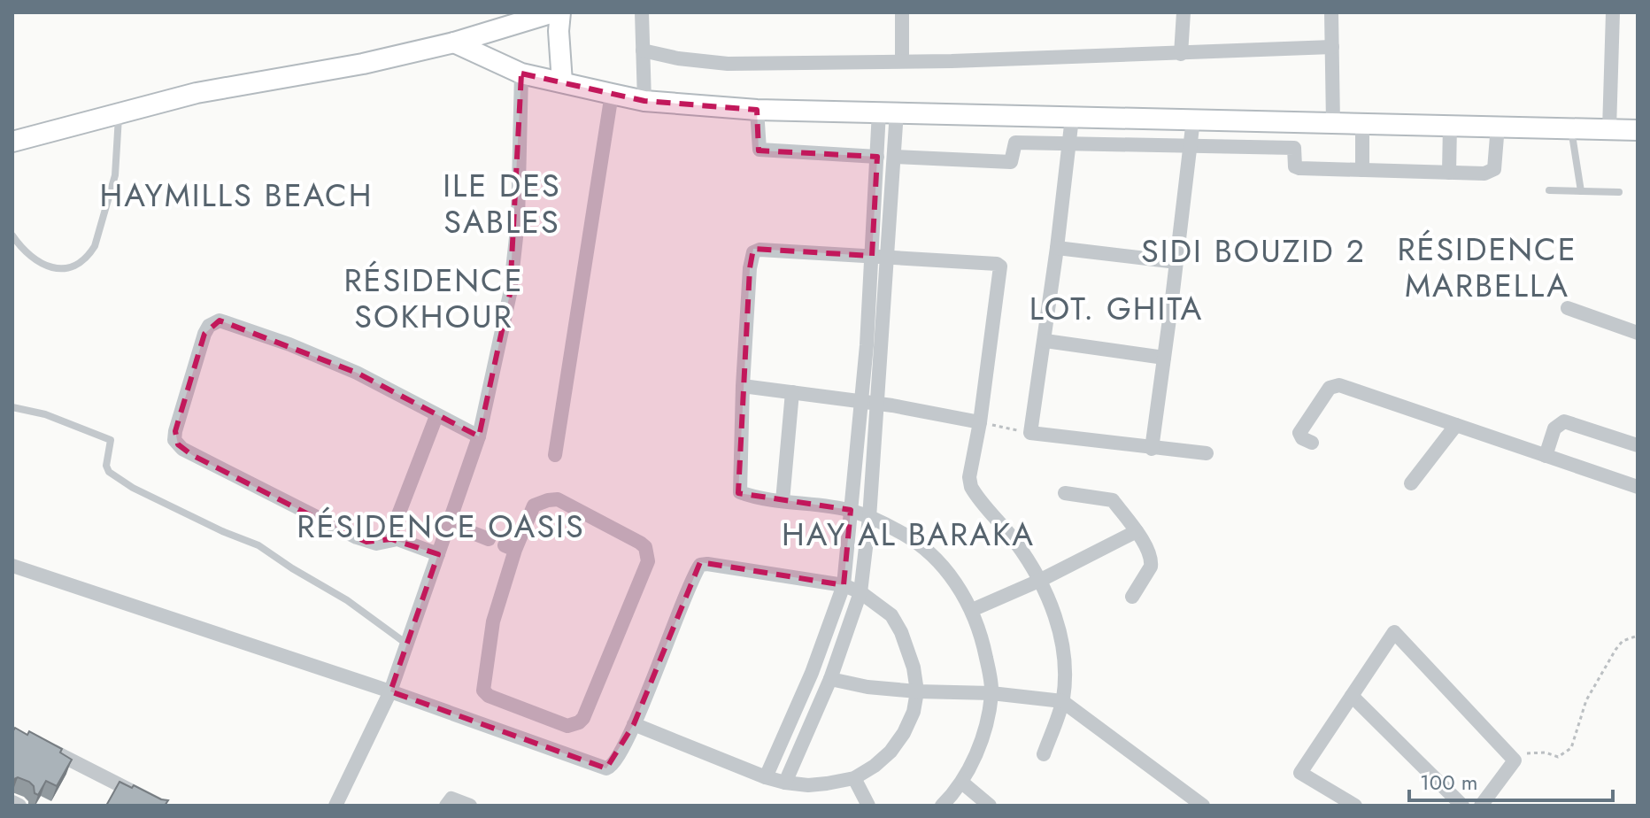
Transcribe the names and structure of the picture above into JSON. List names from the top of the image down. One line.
{"districts":["ILE DES SABLES","HAYMILLS BEACH","RÉSIDENCE MARBELLA","SIDI BOUZID 2","RÉSIDENCE SOKHOUR","LOT. GHITA","RÉSIDENCE OASIS","HAY AL BARAKA"],"scale_bar":"100 m"}
